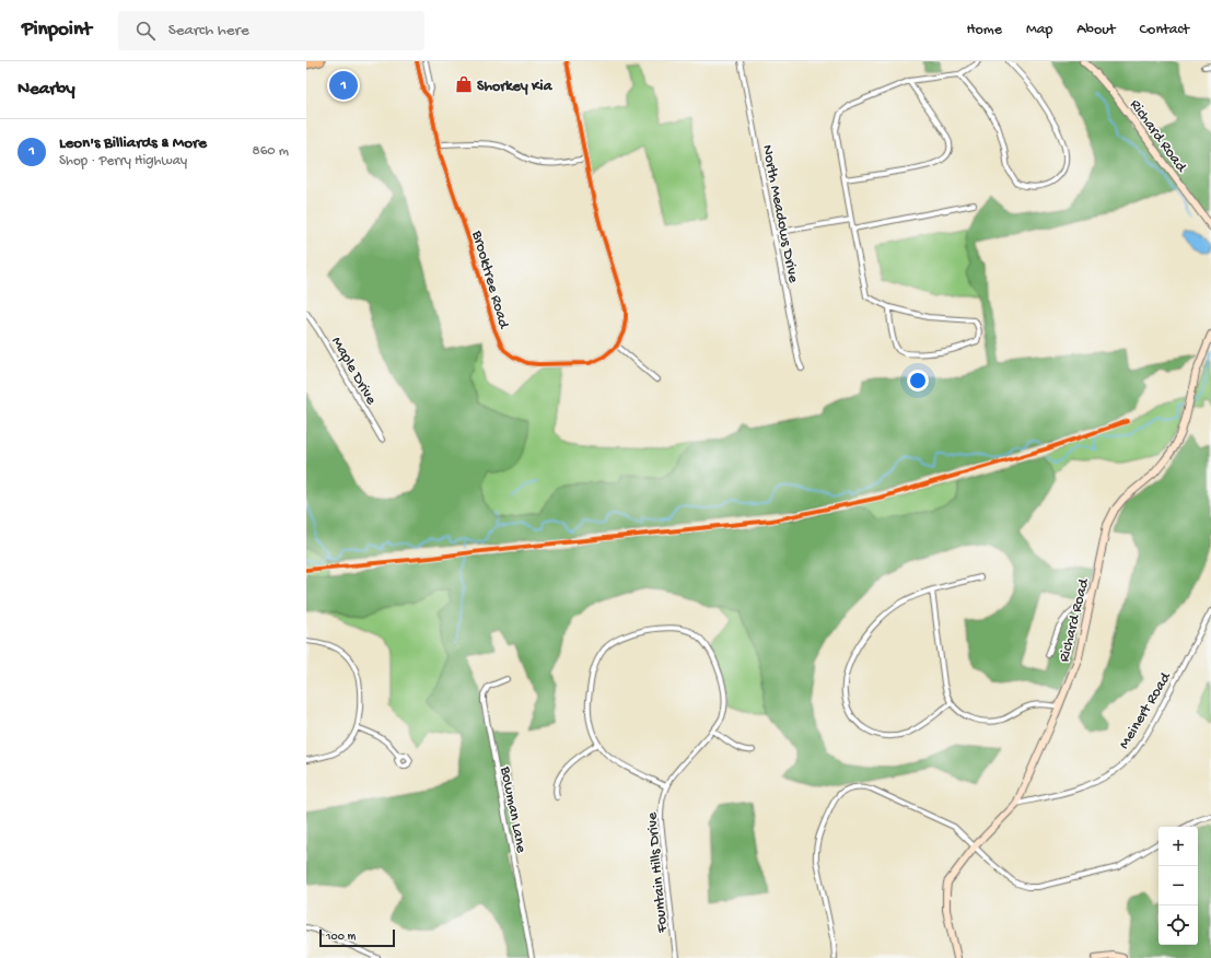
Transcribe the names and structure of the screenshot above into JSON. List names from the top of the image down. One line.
{"streets":{"street":["Richard Road","North Meadows Drive","Brooktree Road","Maple Drive","Meinert Road","Bowman Lane","Fountain Hills Drive"]},"crossings":[["Richard Road","Meinert Road"]],"places":{"shop":["Shorkey Kia"]},"scale_bar":"100 m","page":{"header":"Pinpoint","search":"Search here","nav":["Home","Map","About","Contact"],"heading":"Nearby","pins":"1","list":[{"mark":"1","name":"Leon's Billiards & More","note":"Shop · Perry Highway","value":"860 m"}],"map_buttons":["+","−"],"scale":"100 m"}}
